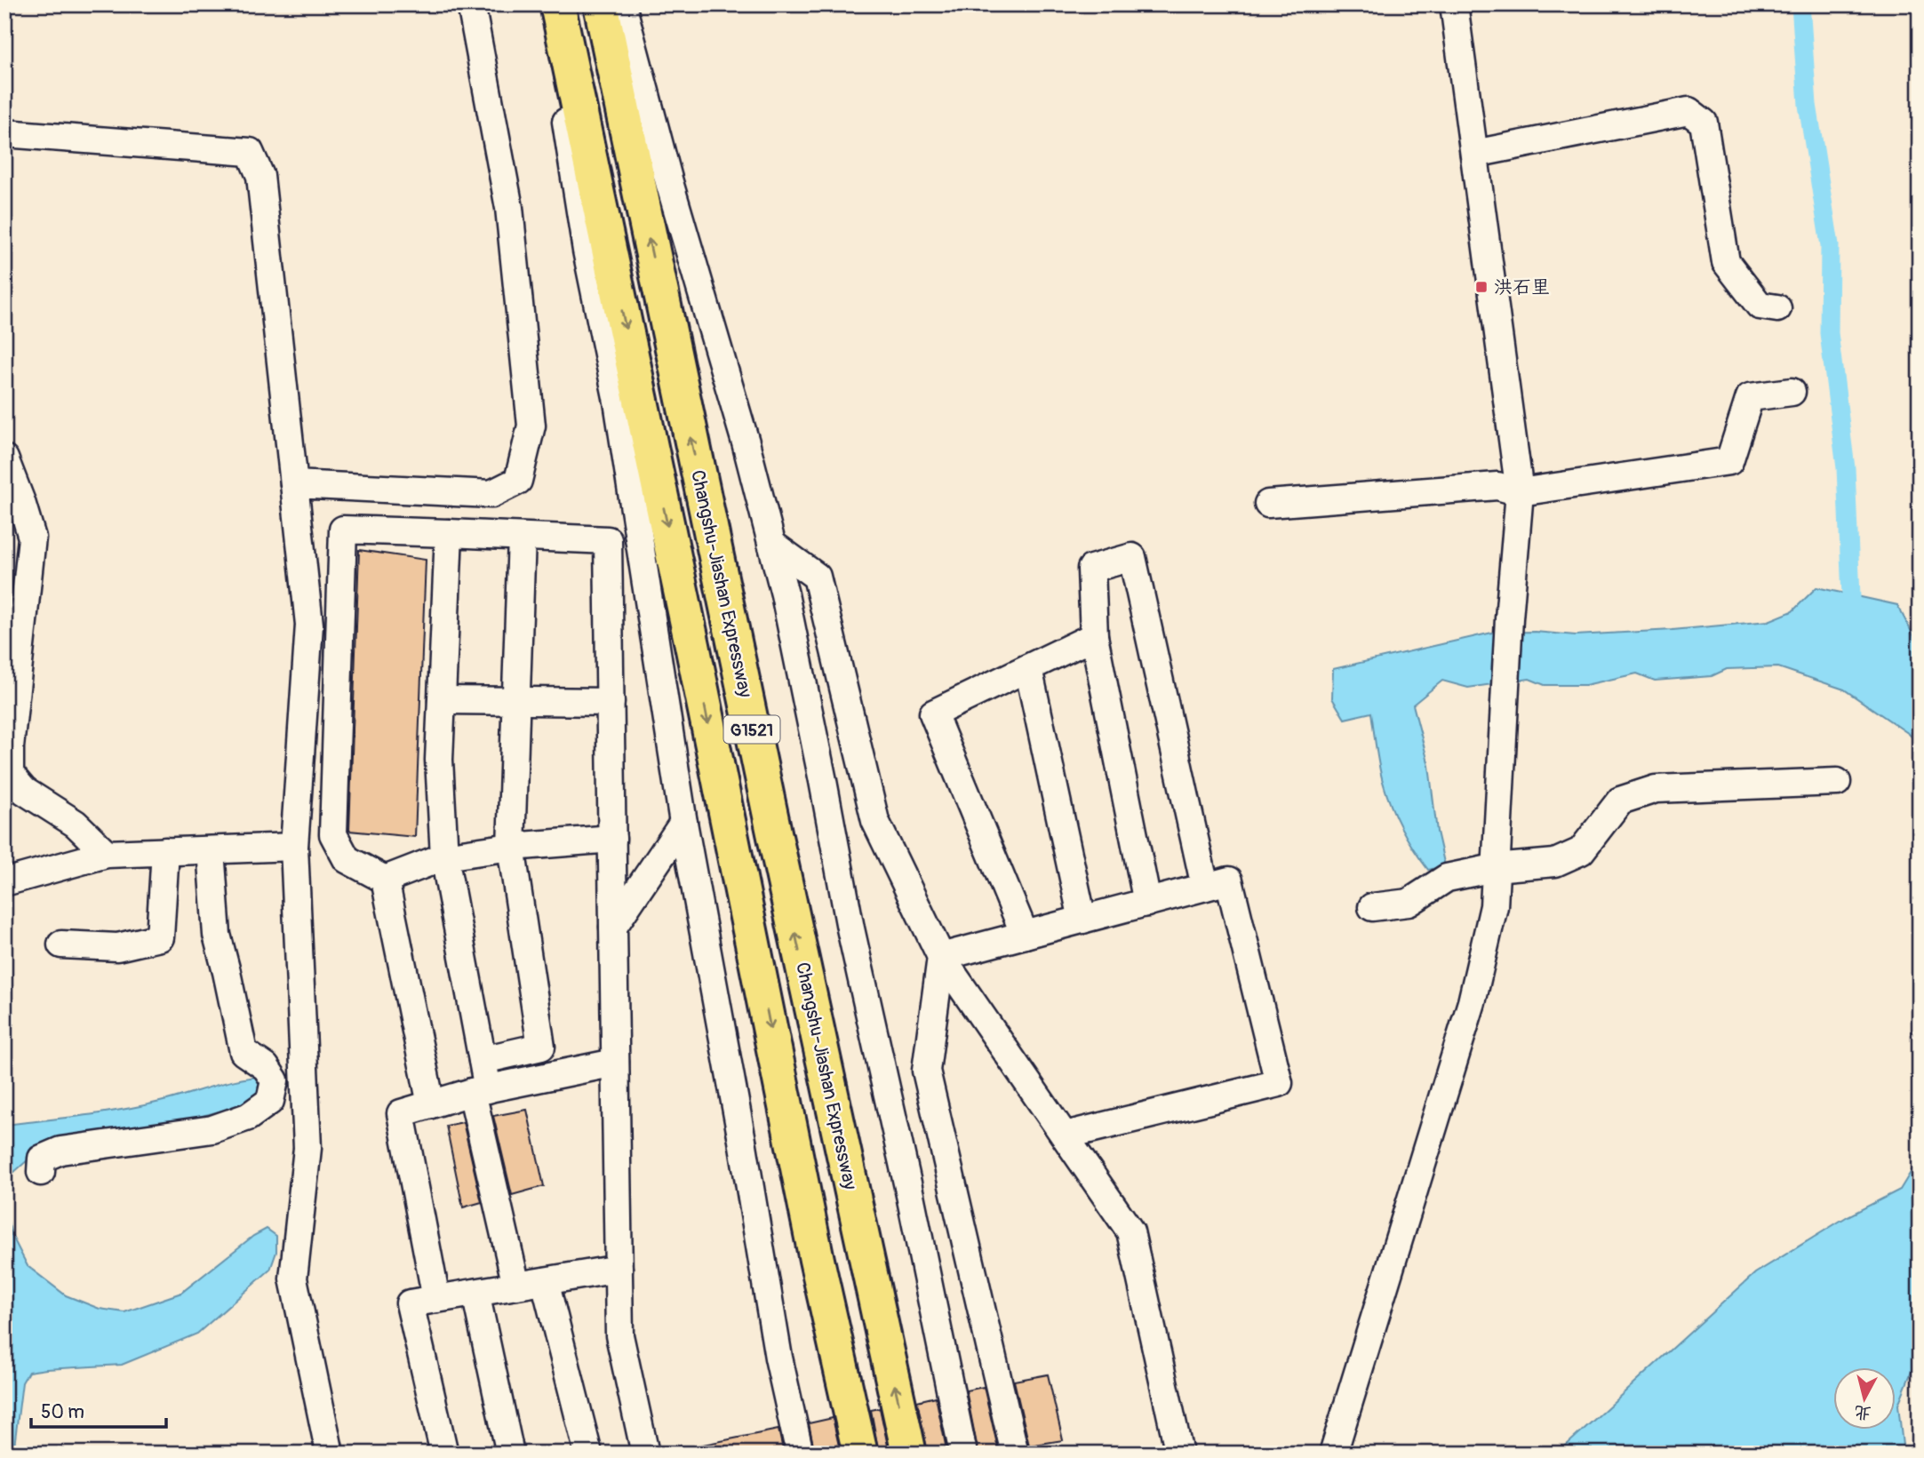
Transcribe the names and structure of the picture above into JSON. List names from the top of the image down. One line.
{"streets":{"highway":["Changshu-Jiashan Expressway","G1521"]},"places":{"transit":["洪石里"]},"scale_bar":"50 m","north":"bottom"}
